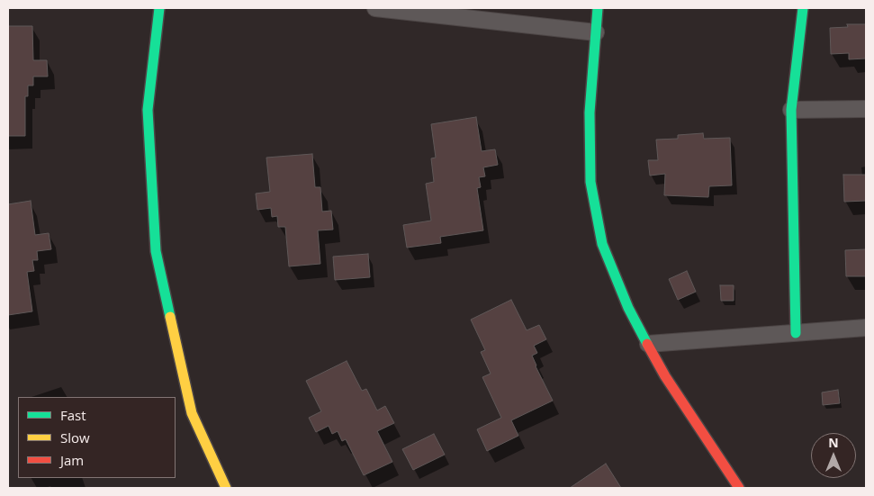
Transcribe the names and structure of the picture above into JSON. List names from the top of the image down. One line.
{"legend":["Fast","Slow","Jam"],"north":"top"}
